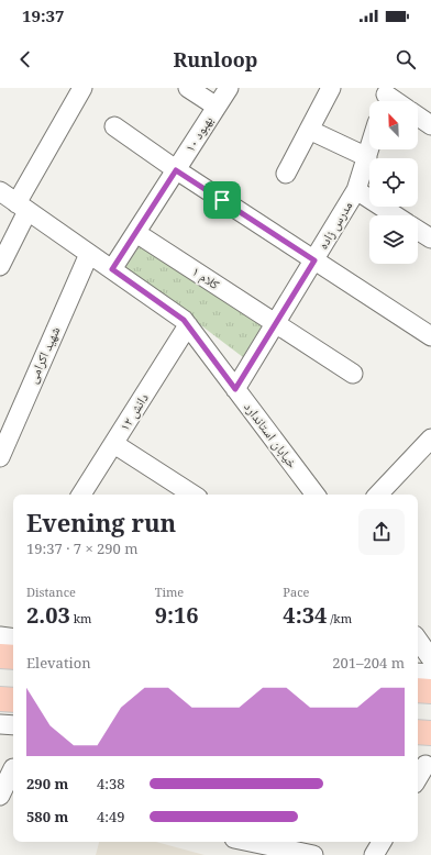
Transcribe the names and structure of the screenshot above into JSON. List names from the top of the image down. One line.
{"streets":{"street":["بهبود ۱۰","مدرس زاده","کلام ۱","شهید اکرامی","دانش ۱۲","خیابان استاندارد"]},"crossings":[["بهبود ۱۰","کلام ۱"],["بهبود ۱۰","خیابان استاندارد"],["مدرس زاده","کلام ۱"],["مدرس زاده","خیابان استاندارد"],["شهید اکرامی","خیابان استاندارد"],["دانش ۱۲","خیابان استاندارد"]],"north":"top left","page":{"status":"19:37","header":"Runloop","heading":["Evening run","19:37 · 7 × 290 m"],"stats":[["Distance","2.03 km"],["Time","9:16"],["Pace","4:34 /km"]],"chart":["Elevation","201–204 m"],"list":[{"name":"290 m","note":"4:38"},{"name":"580 m","note":"4:49"}]}}
